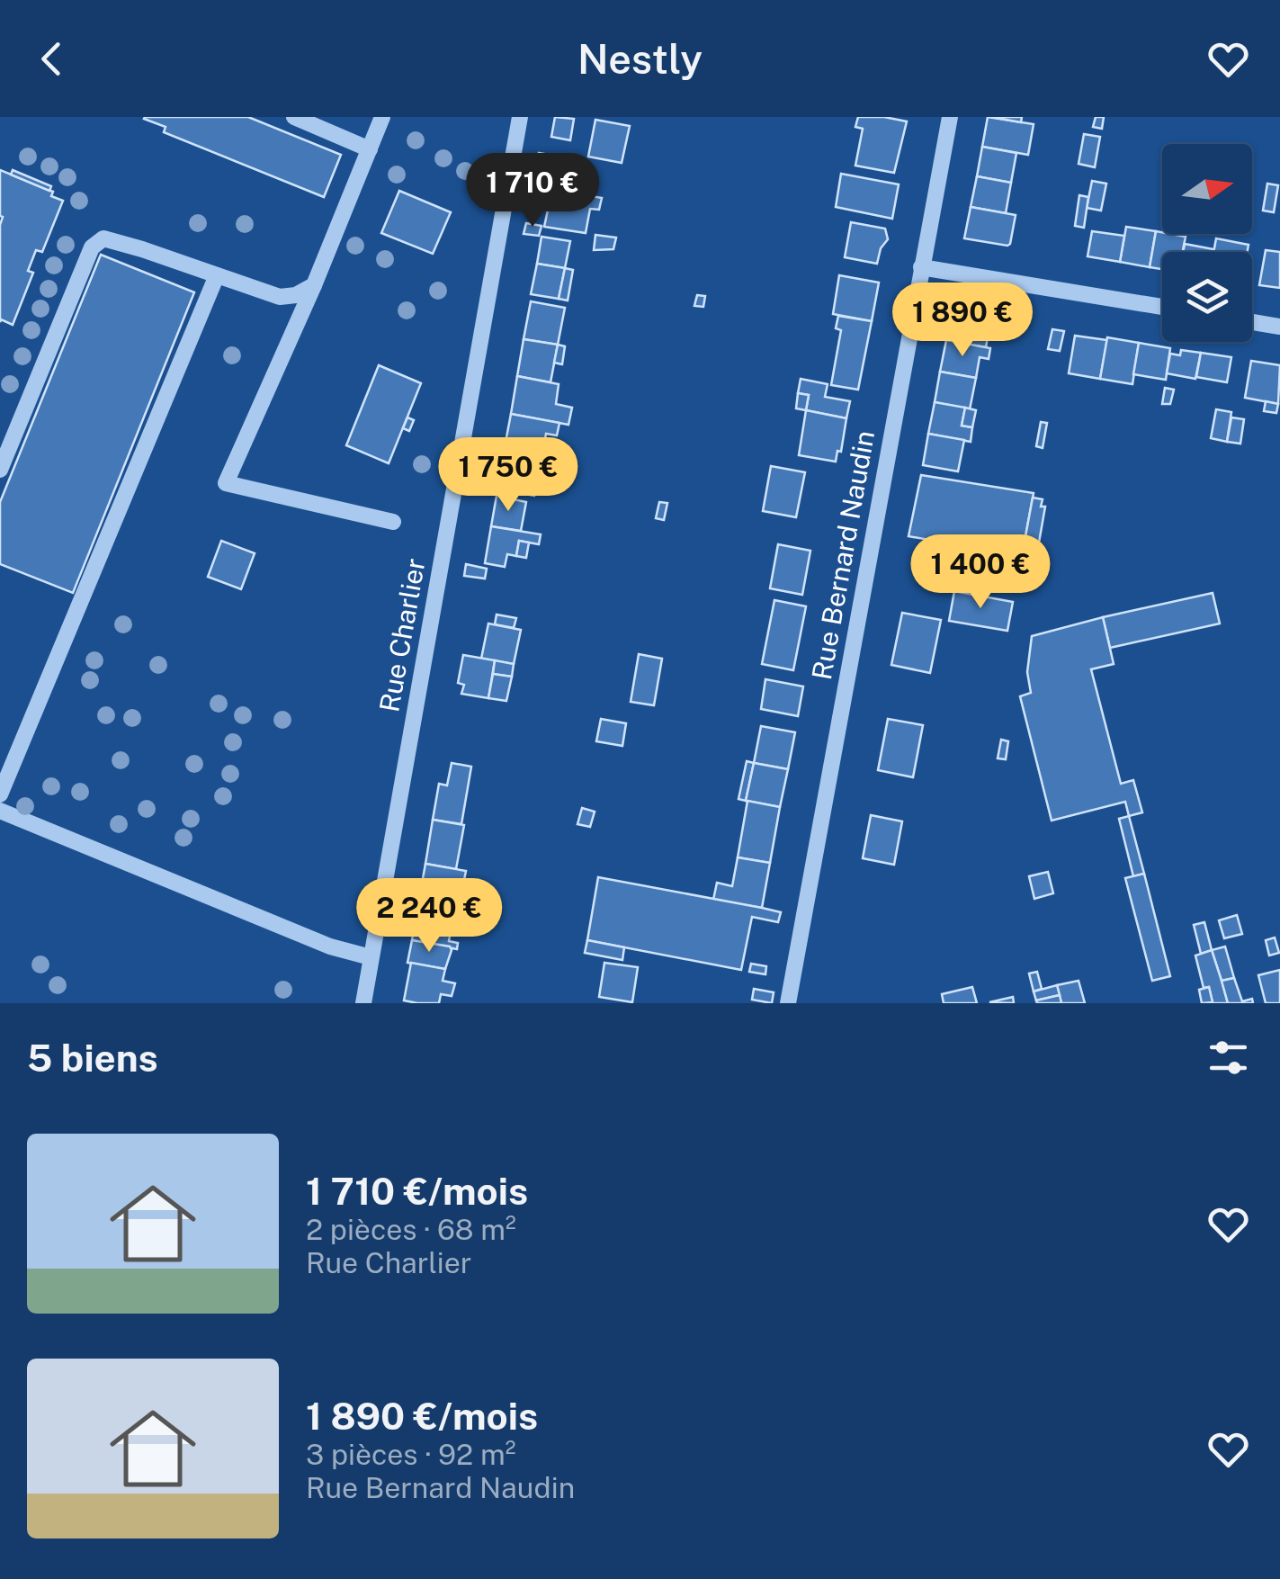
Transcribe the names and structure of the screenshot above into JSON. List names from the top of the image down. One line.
{"streets":{"street":["Rue Bernard Naudin","Rue Charlier"]},"north":"right","page":{"header":"Nestly","price":["1 710 €","1 890 €","1 750 €","1 400 €","2 240 €"],"heading":"5 biens","list":[{"name":"1 710 €/mois","note":"2 pièces · 68 m² · Rue Charlier"},{"name":"1 890 €/mois","note":"3 pièces · 92 m² · Rue Bernard Naudin"}]}}
